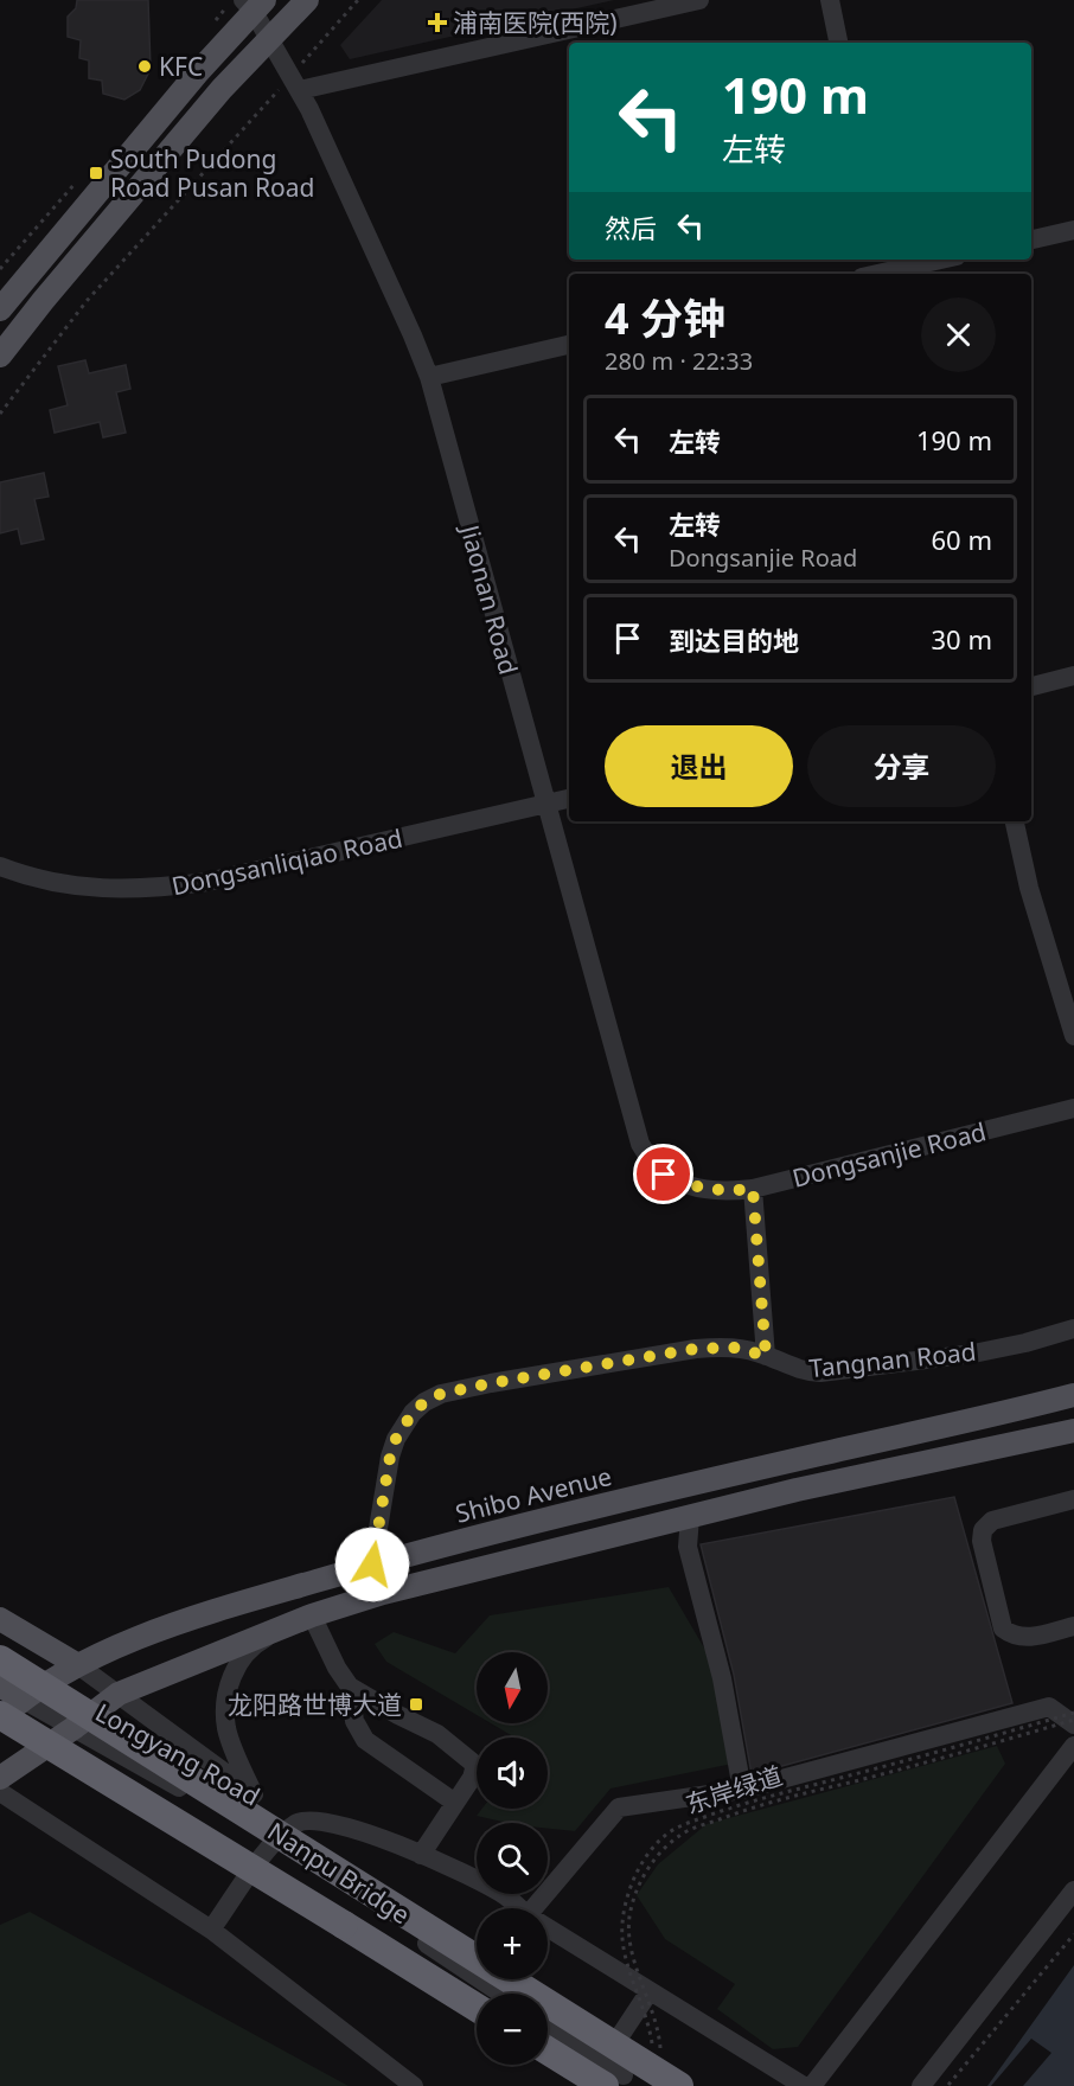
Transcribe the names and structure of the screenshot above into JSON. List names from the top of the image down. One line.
{"streets":{"highway":["Nanpu Bridge"],"main road":["Shibo Avenue","Longyang Road"],"street":["Jiaonan Road","Dongsanliqiao Road","Dongsanjie Road","Tangnan Road"],"path":["东岸绿道"]},"crossings":[["Jiaonan Road","Dongsanliqiao Road"],["Jiaonan Road","Dongsanjie Road"],["Tangnan Road","Shibo Avenue"],["Shibo Avenue","Longyang Road"],["Shibo Avenue","Nanpu Bridge"],["Longyang Road","Nanpu Bridge"]],"places":{"health":["浦南医院(西院)"],"other":["KFC"],"transit":["South Pudong Road Pusan Road","龙阳路世博大道"]},"north":"bottom","page":{"turn":["190 m","左转"],"then":"然后","heading":["4 分钟","280 m · 22:33"],"list":[{"name":"左转","value":"190 m"},{"name":"左转","note":"Dongsanjie Road","value":"60 m"},{"name":"到达目的地","value":"30 m"}],"buttons":["退出","分享"],"map_buttons":["+","−"]}}
